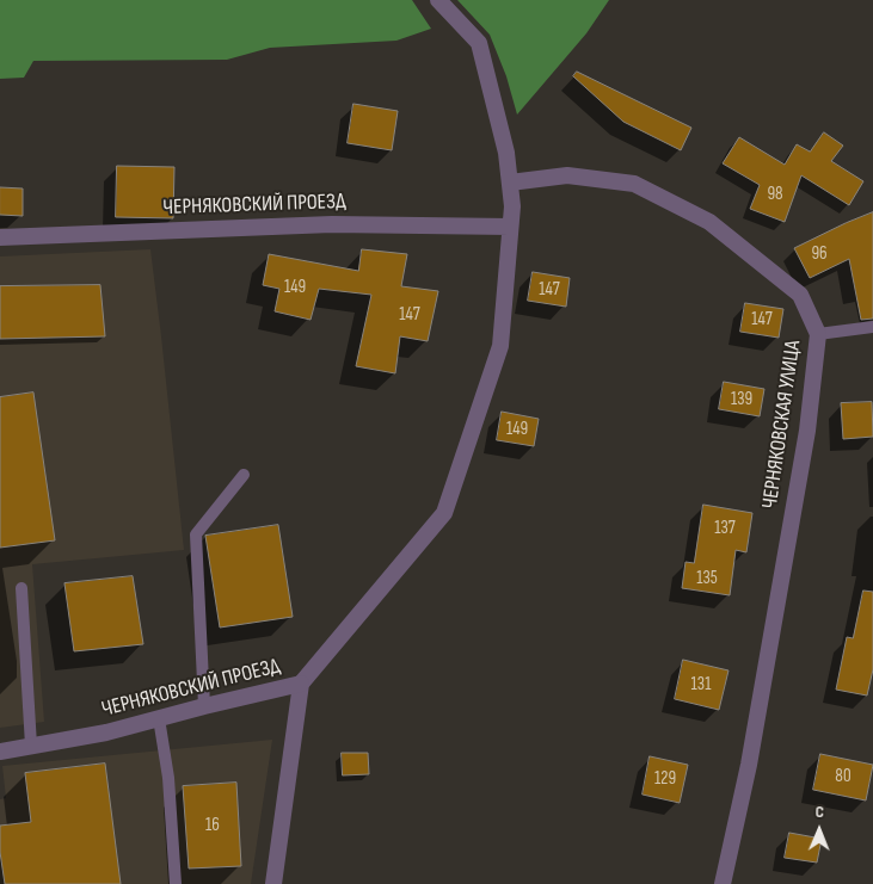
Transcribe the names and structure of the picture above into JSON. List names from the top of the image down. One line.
{"streets":{"street":["ЧЕРНЯКОВСКИЙ ПРОЕЗД","ЧЕРНЯКОВСКАЯ УЛИЦА"]},"house_numbers":["98","96","149","147","147","147","139","149","137","135","131","80","129","16"],"north":"top"}
